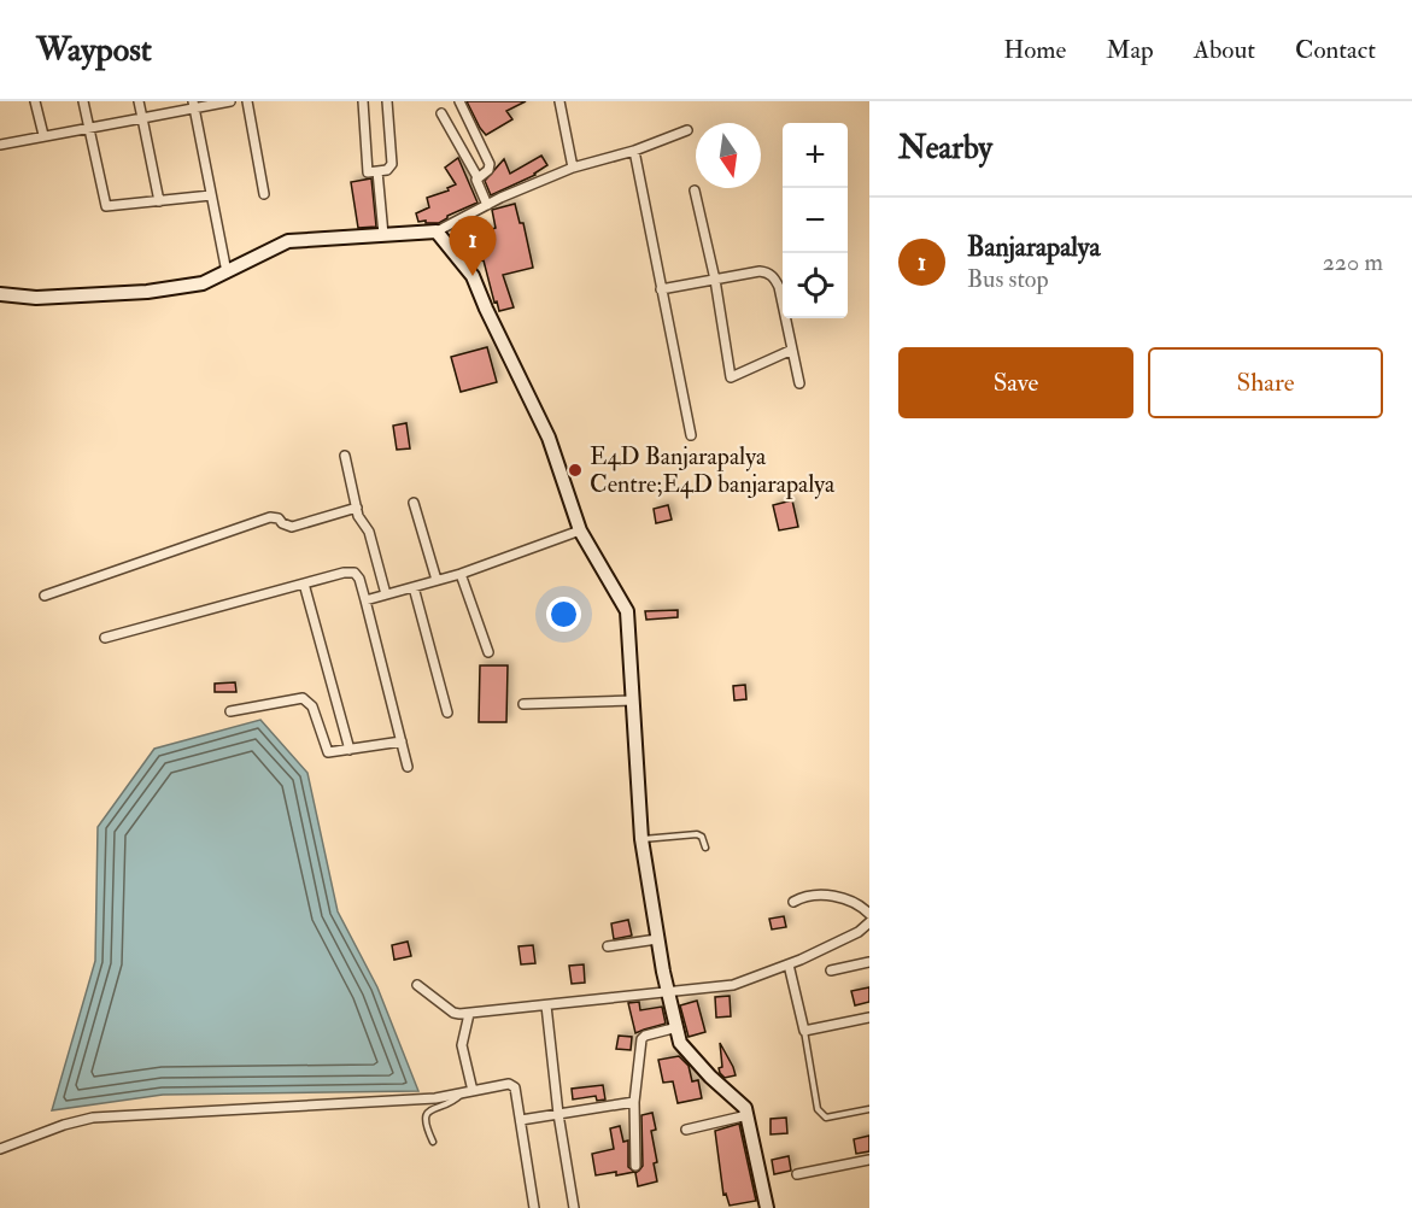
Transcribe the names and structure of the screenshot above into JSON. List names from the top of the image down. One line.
{"places":["E4D Banjarapalya Centre;E4D banjarapalya"],"north":"bottom","page":{"header":"Waypost","nav":["Home","Map","About","Contact"],"heading":"Nearby","map_buttons":["+","−"],"list":[{"mark":"1","name":"Banjarapalya","note":"Bus stop","value":"220 m"}],"pins":"1","buttons":["Save","Share"]}}
